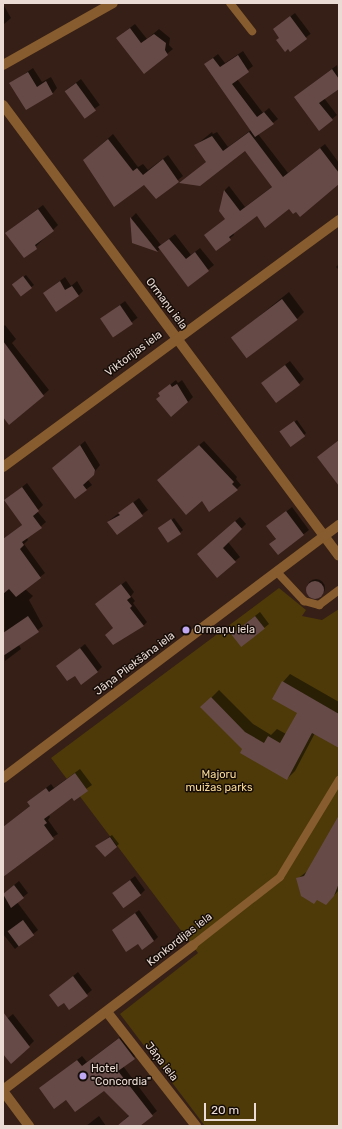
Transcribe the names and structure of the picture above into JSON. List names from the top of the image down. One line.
{"streets":{"street":["Ormaņu iela","Viktorijas iela","Jāņa Pliekšāna iela","Konkordijas iela","Jāņa iela"]},"crossings":[["Ormaņu iela","Viktorijas iela"],["Ormaņu iela","Jāņa Pliekšāna iela"],["Konkordijas iela","Jāņa iela"]],"parks":["Majoru muižas parks"],"places":["Ormaņu iela","Hotel \"Concordia\""],"scale_bar":"20 m"}
